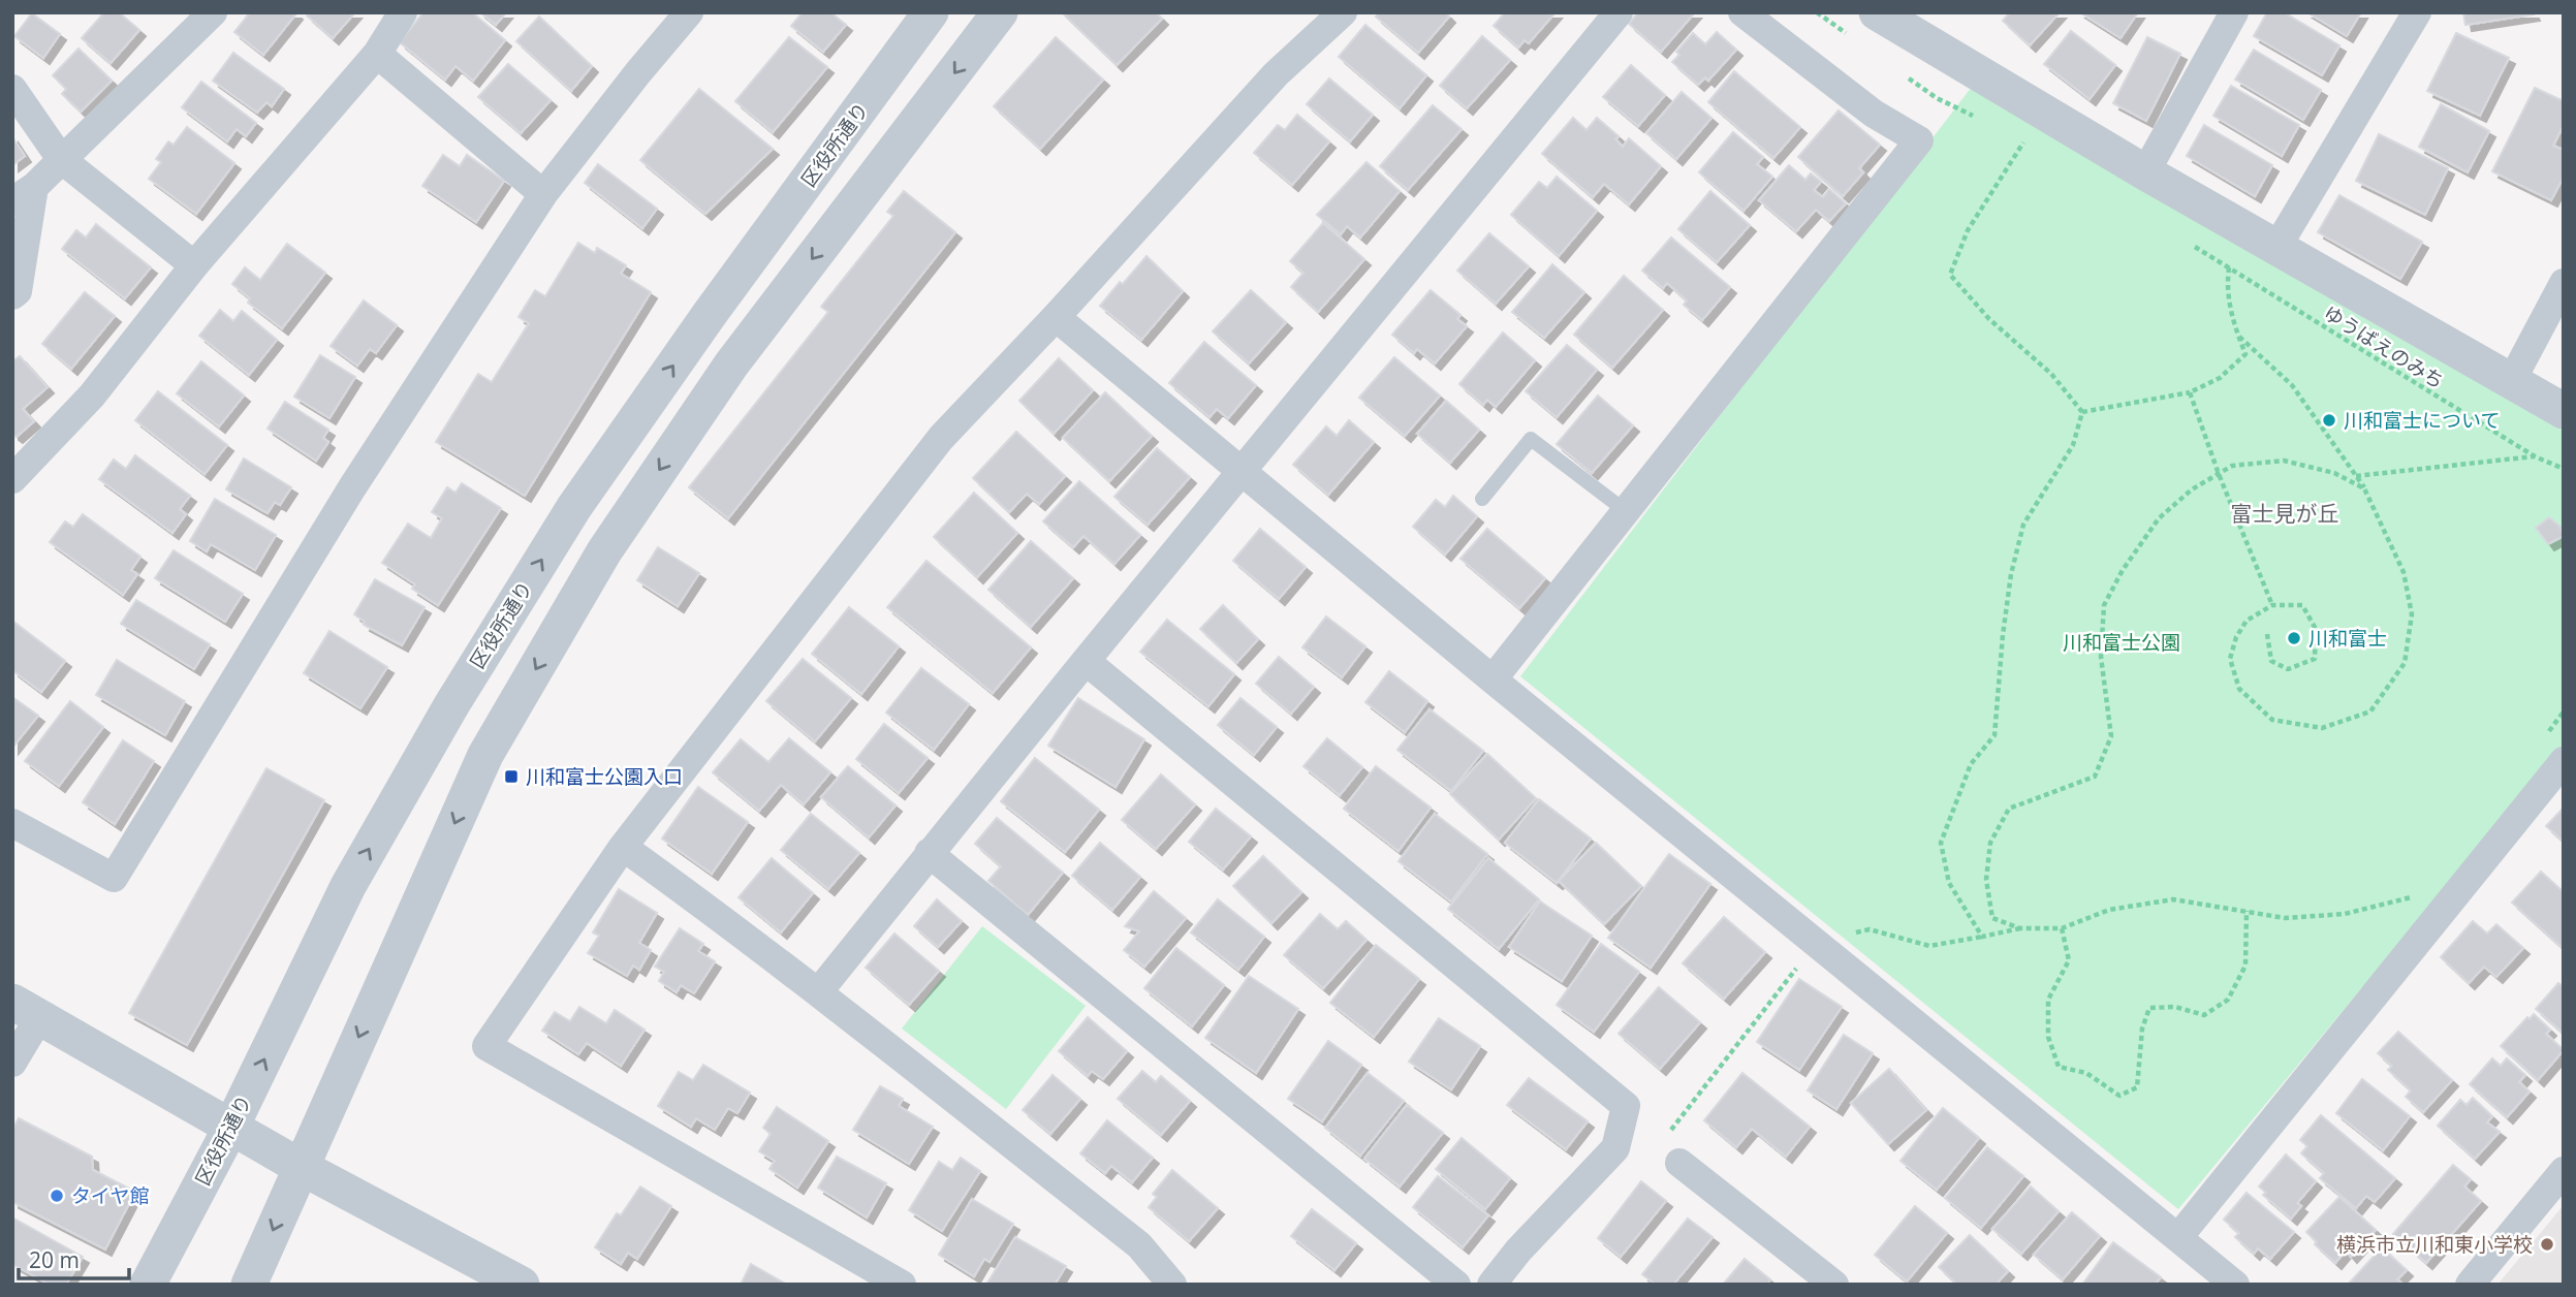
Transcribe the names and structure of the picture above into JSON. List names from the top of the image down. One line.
{"streets":{"street":["区役所通り"],"path":["ゆうばえのみち"]},"districts":["富士見が丘"],"parks":["川和富士公園"],"places":{"other":["川和富士について","川和富士","タイヤ館","横浜市立川和東小学校"],"transit":["川和富士公園入口"]},"scale_bar":"20 m"}
